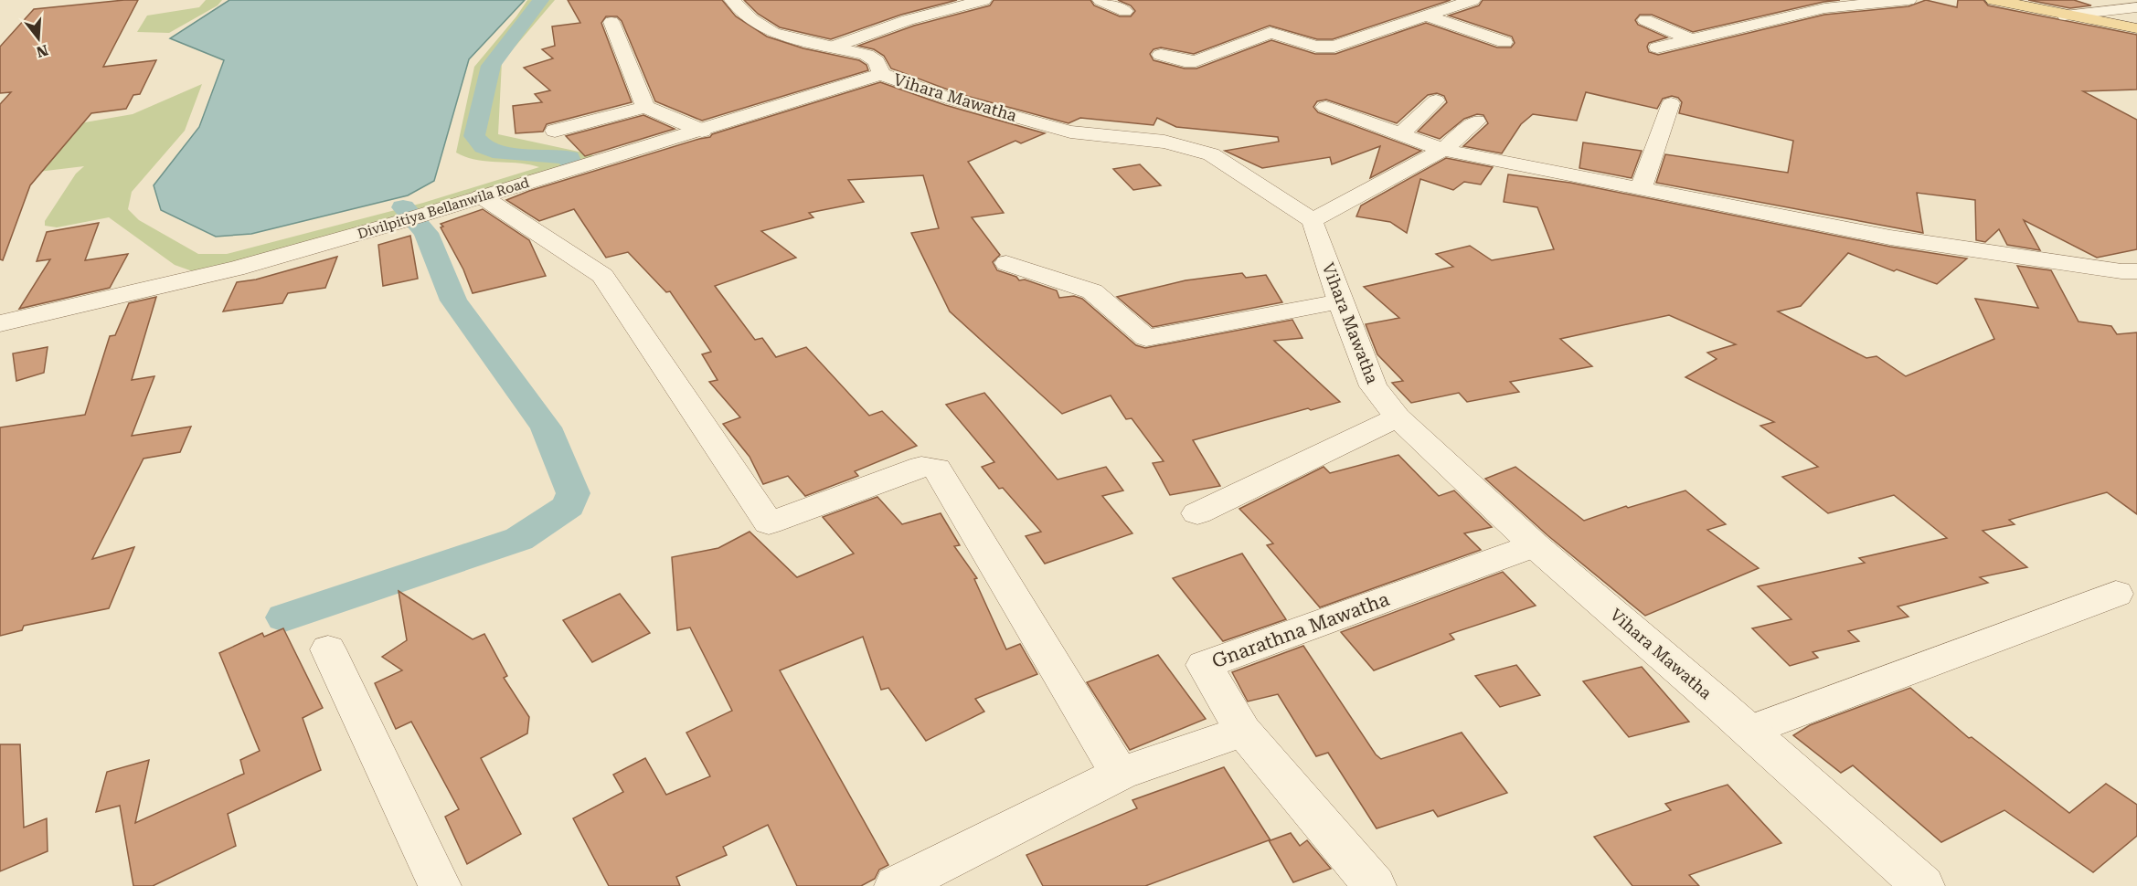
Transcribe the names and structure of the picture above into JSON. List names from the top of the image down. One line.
{"streets":{"street":["Vihara Mawatha","Divilpitiya Bellanwila Road","Gnarathna Mawatha"]},"crossings":[["Vihara Mawatha","Divilpitiya Bellanwila Road"],["Vihara Mawatha","Gnarathna Mawatha"]],"north":"bottom"}
